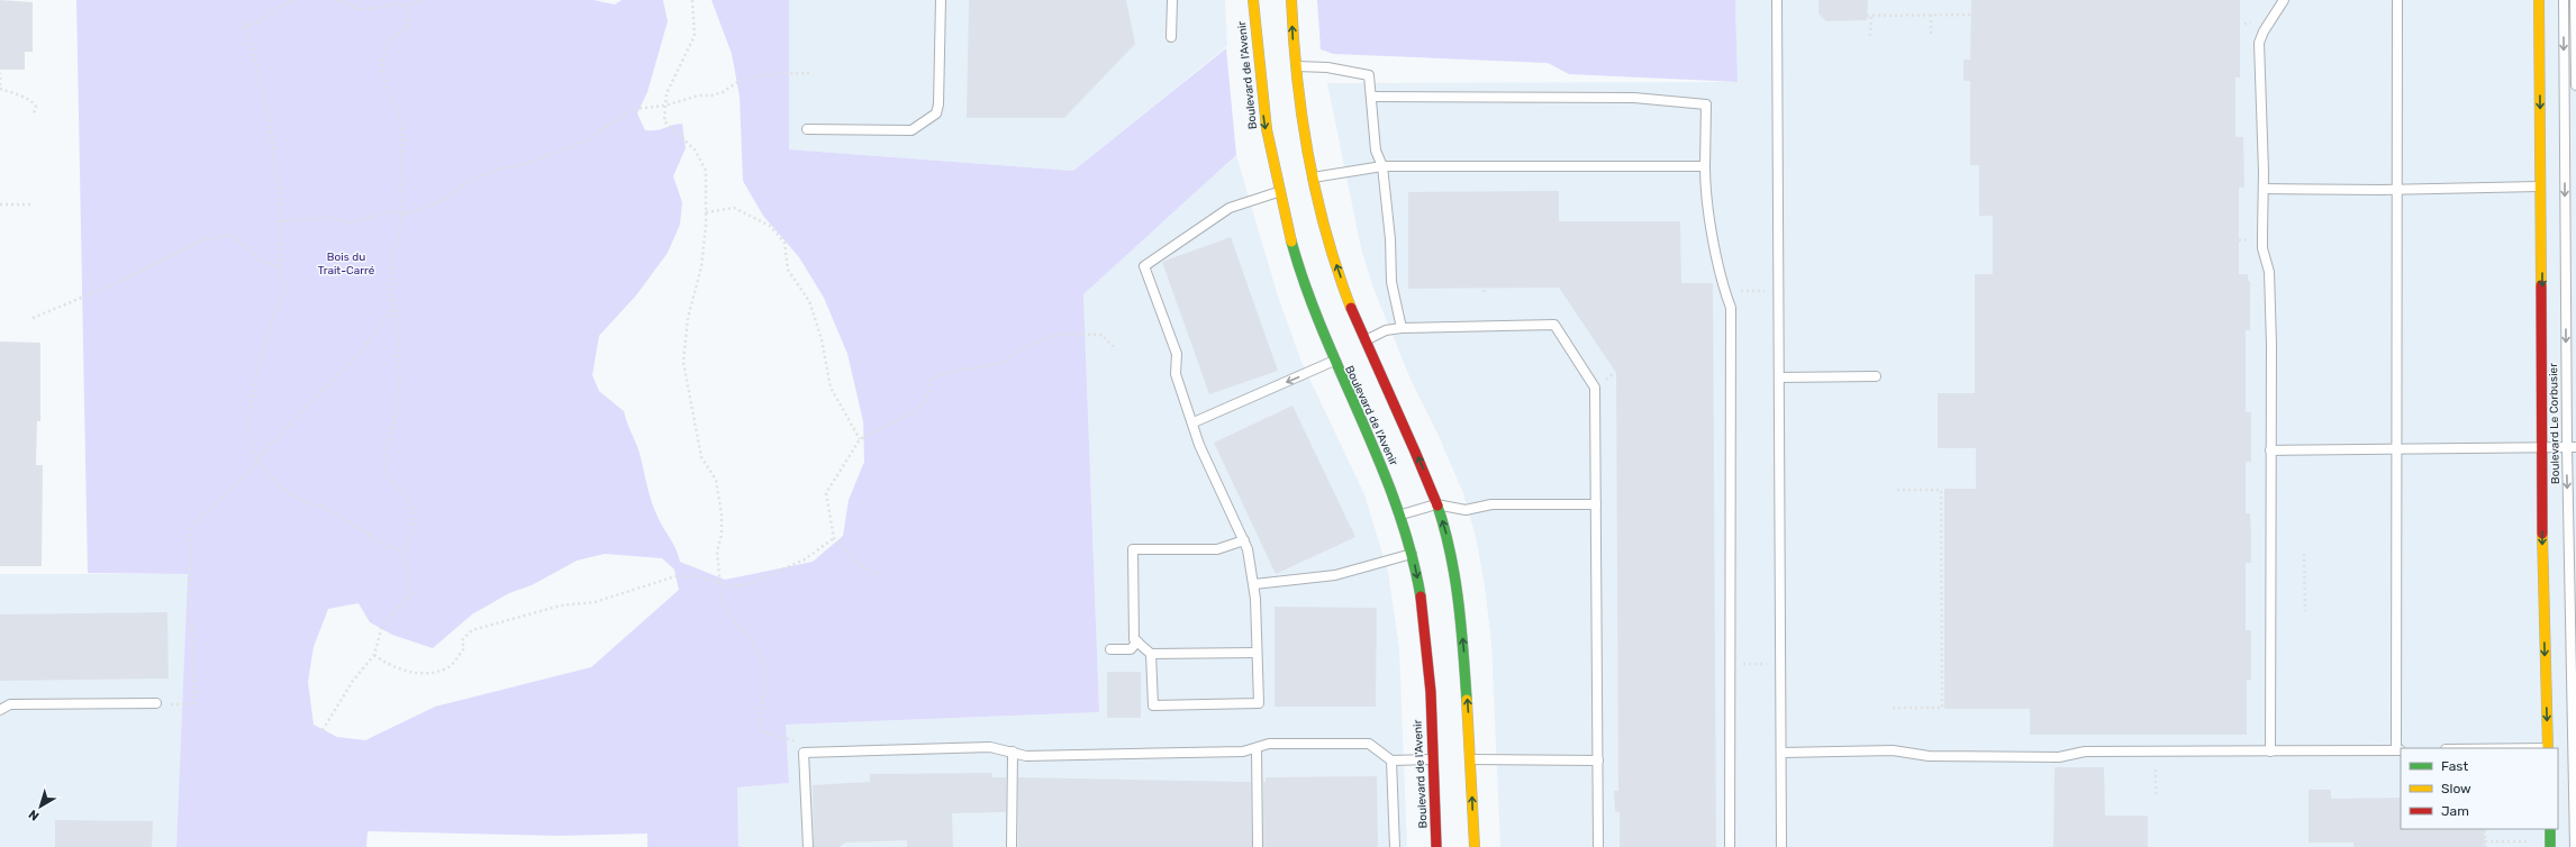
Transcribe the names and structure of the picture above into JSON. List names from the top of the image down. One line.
{"streets":{"street":["Boulevard de l'Avenir","Boulevard Le Corbusier"]},"one_way":["Boulevard Le Corbusier"],"parks":["Bois du Trait-Carré"],"legend":["Fast","Slow","Jam"],"north":"bottom left"}
